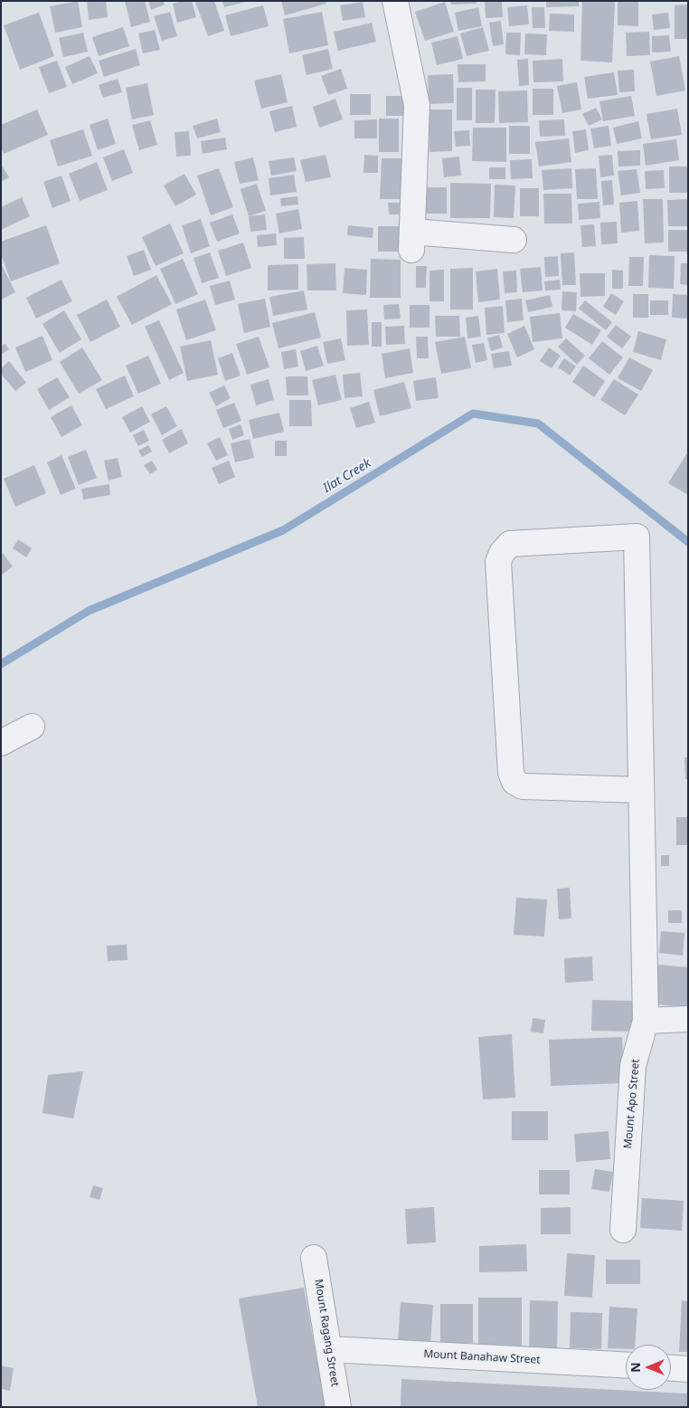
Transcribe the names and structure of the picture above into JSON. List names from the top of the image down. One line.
{"streets":{"street":["Mount Apo Street","Mount Ragang Street","Mount Banahaw Street"]},"crossings":[["Mount Ragang Street","Mount Banahaw Street"]],"water":["Ilat Creek"],"north":"left"}
